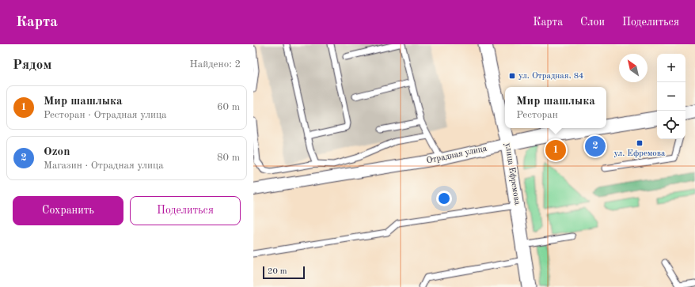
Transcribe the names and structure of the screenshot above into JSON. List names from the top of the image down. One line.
{"streets":{"street":["Отрадная улица","улица Ефремова"]},"crossings":[["Отрадная улица","улица Ефремова"]],"places":{"transit":["ул. Отрадная, 84","ул. Ефремова"]},"scale_bar":"20 m","north":"top left","page":{"header":"Карта","nav":["Карта","Слои","Поделиться"],"heading":["Рядом","Найдено: 2"],"map_buttons":["+","−"],"list":[{"mark":"1","name":"Мир шашлыка","note":"Ресторан · Отрадная улица","value":"60 m"},{"mark":"2","name":"Ozon","note":"Магазин · Отрадная улица","value":"80 m"}],"popup":["Мир шашлыка","Ресторан"],"pins":["2","1"],"buttons":["Сохранить","Поделиться"],"scale":"20 m"}}
